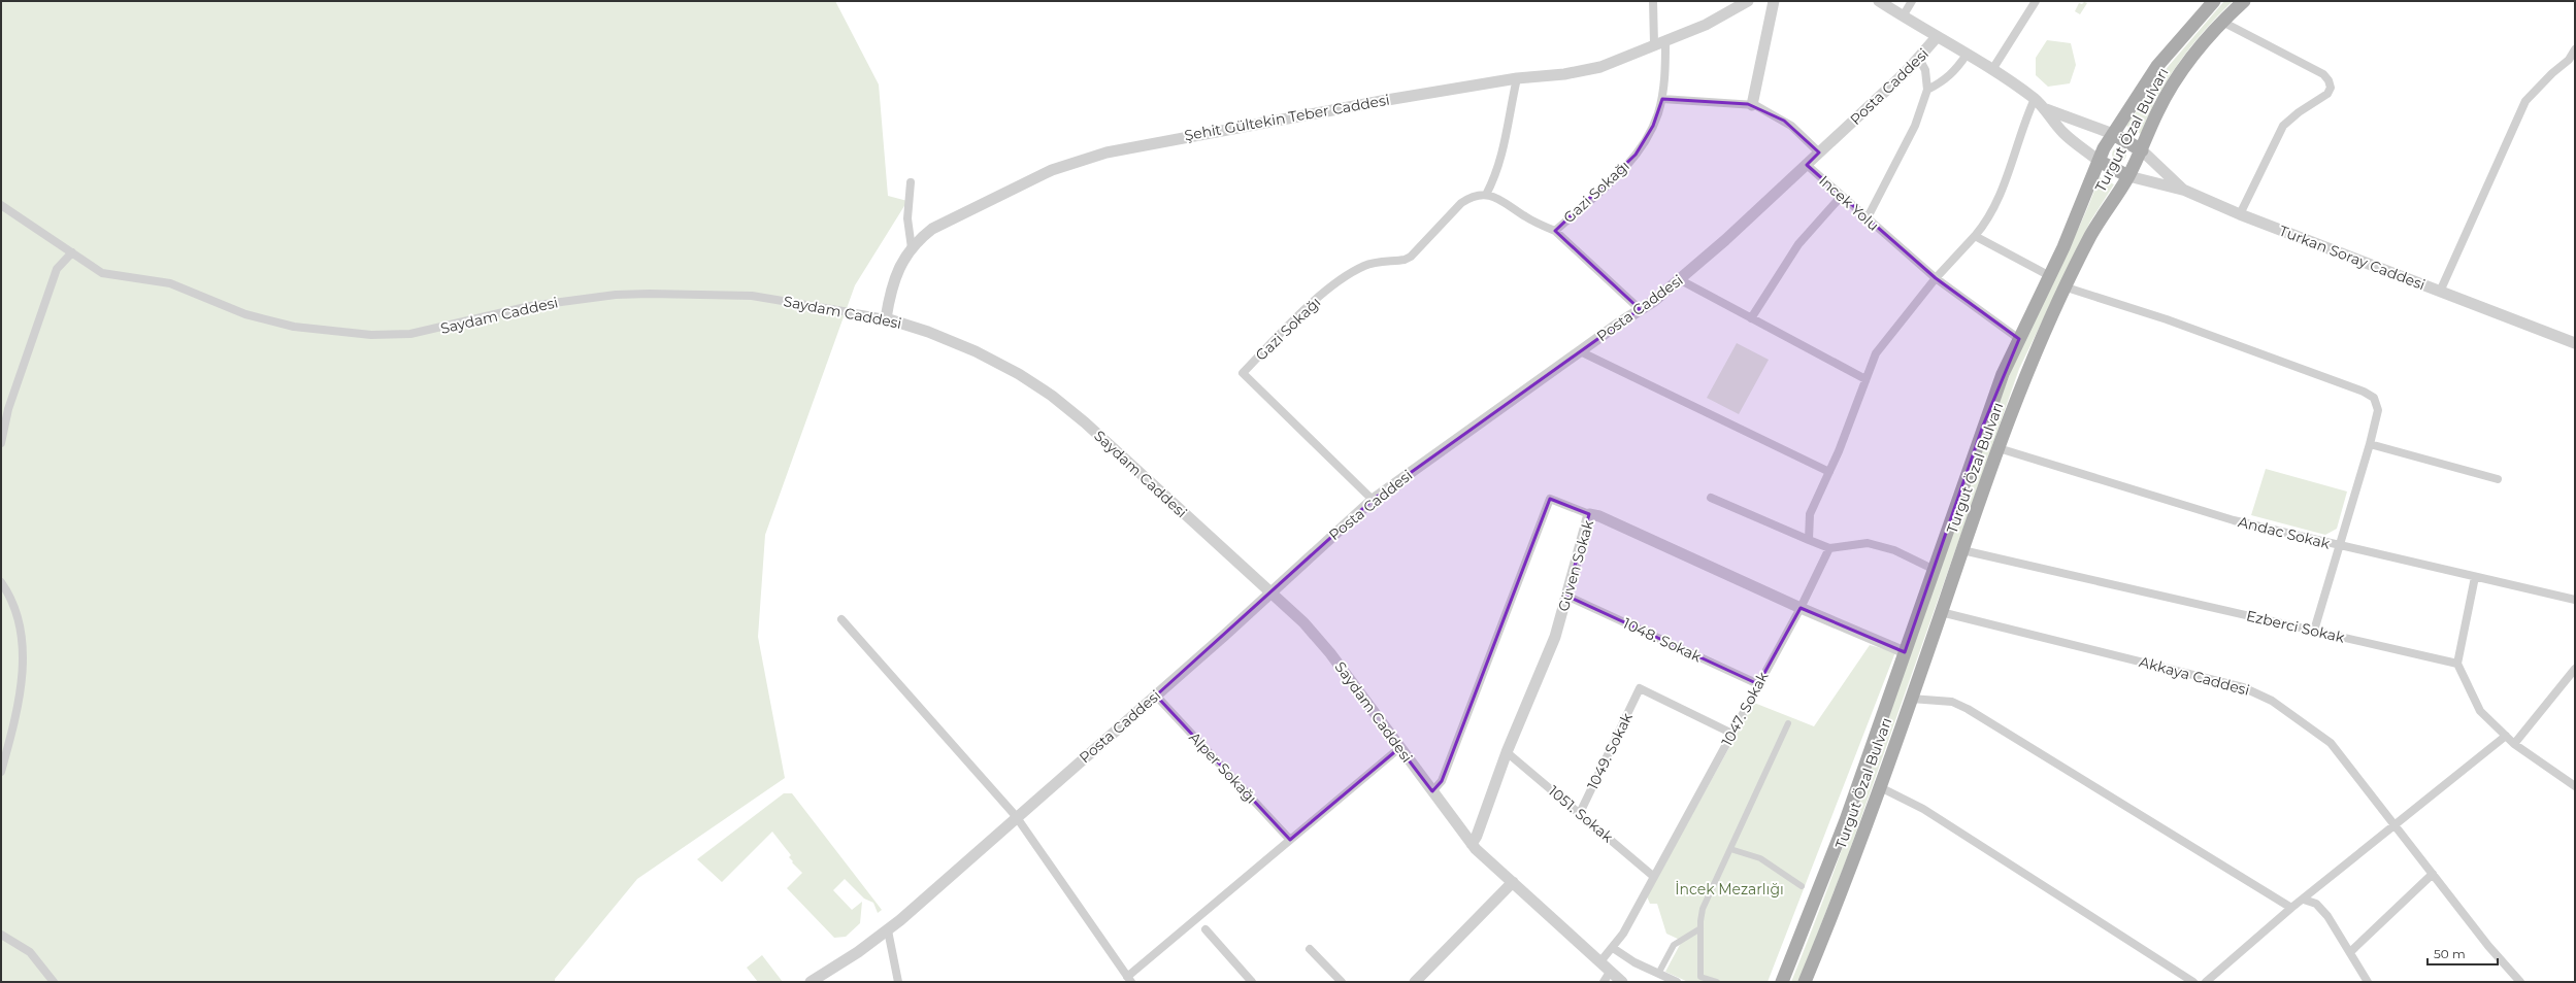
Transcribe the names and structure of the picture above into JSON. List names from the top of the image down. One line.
{"streets":{"main road":["Turgut Özal Bulvarı"],"street":["Posta Caddesi","Şehit Gültekin Teber Caddesi","Gazi Sokağı","Incek Yolu","Turkan Soray Caddesi","Saydam Caddesi","Andac Sokak","Güven Sokak","Ezberci Sokak","1048. Sokak","Akkaya Caddesi","1047. Sokak","1049. Sokak","Alper Sokağı","1051. Sokak"]},"crossings":[["Posta Caddesi","Gazi Sokağı"],["Posta Caddesi","Incek Yolu"],["Posta Caddesi","Saydam Caddesi"],["Posta Caddesi","Alper Sokağı"],["Şehit Gültekin Teber Caddesi","Gazi Sokağı"],["Şehit Gültekin Teber Caddesi","Saydam Caddesi"],["Turgut Özal Bulvarı","Incek Yolu"],["Turgut Özal Bulvarı","Turkan Soray Caddesi"],["Turgut Özal Bulvarı","Andac Sokak"],["Turgut Özal Bulvarı","Güven Sokak"],["Turgut Özal Bulvarı","Ezberci Sokak"],["Turgut Özal Bulvarı","Akkaya Caddesi"],["Saydam Caddesi","Güven Sokak"],["Saydam Caddesi","1047. Sokak"],["Güven Sokak","1048. Sokak"],["Güven Sokak","1047. Sokak"],["Güven Sokak","1051. Sokak"],["1048. Sokak","1047. Sokak"],["1047. Sokak","1049. Sokak"],["1047. Sokak","1051. Sokak"],["1049. Sokak","1051. Sokak"]],"parks":["İncek Mezarlığı"],"scale_bar":"50 m"}
